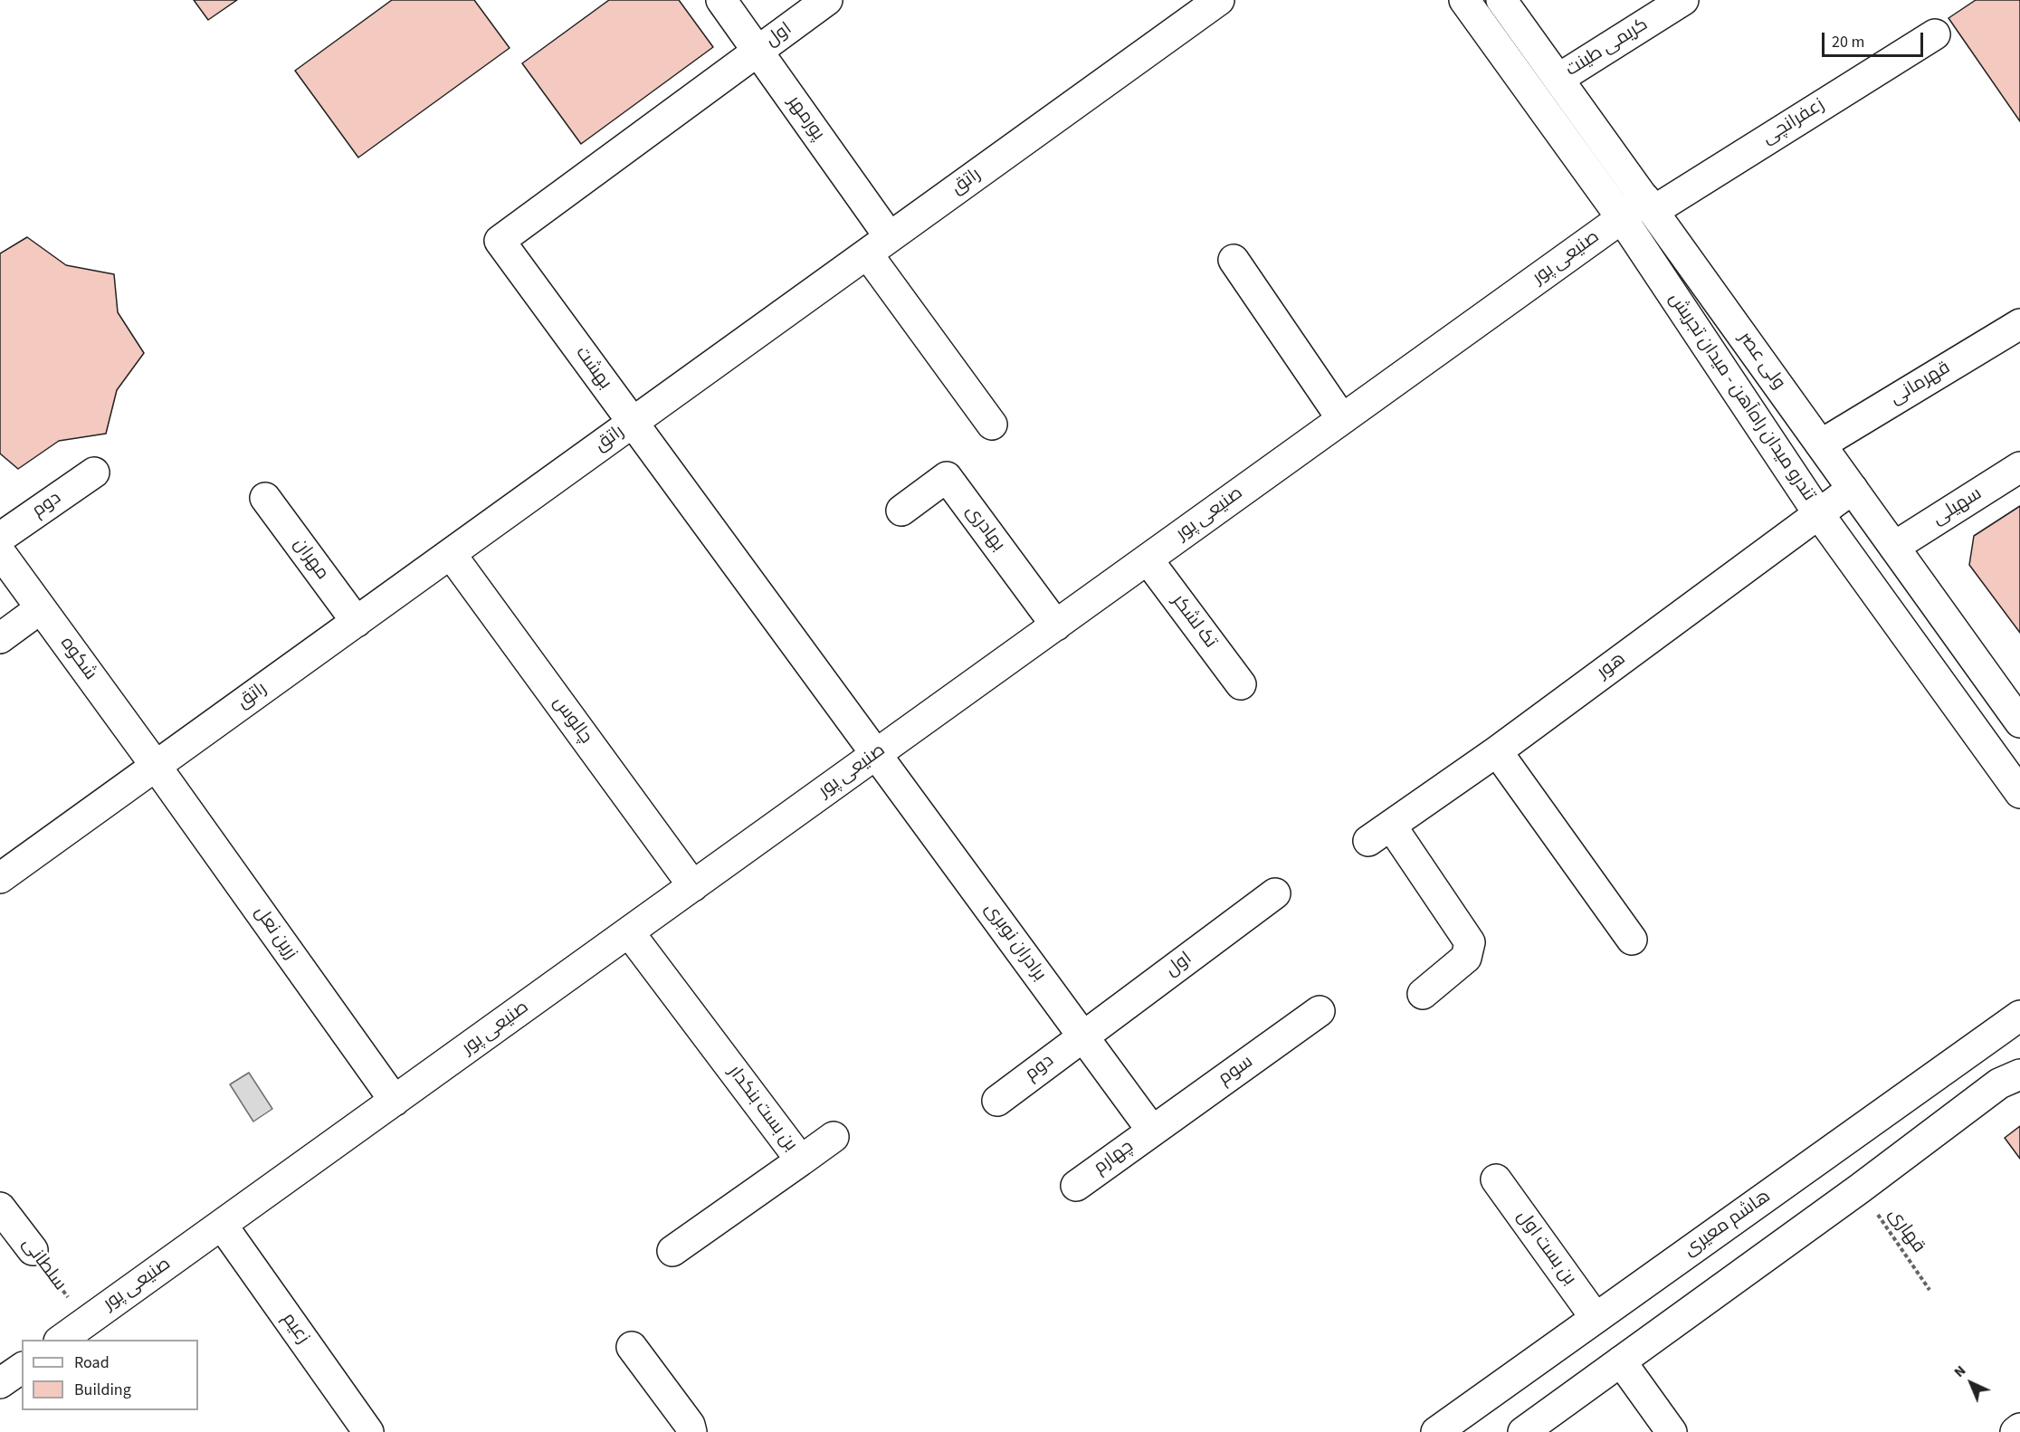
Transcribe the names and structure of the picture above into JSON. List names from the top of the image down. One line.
{"streets":{"street":["اول","کریمی طینت","پورمهر","زعفرانچی","راتق","صنیعی پور","ولی عصر","بهشت","قهرمانی","تندرو میدان راه‌آهن - میدان تجریش","دوم","سهیلی","بهادری","مهران","تک لشکر","شکوه","هور","چالوس","زرین نعل","برادران نوبری","سوم","بن بست بنکدار","چهارم","هاشم معیری","بن بست اول","سلطانی","زعیم"],"path":["قهاری"]},"crossings":[["اول","پورمهر"],["اول","بهشت"],["اول","دوم"],["اول","برادران نوبری"],["کریمی طینت","ولی عصر"],["پورمهر","راتق"],["پورمهر","بهشت"],["زعفرانچی","صنیعی پور"],["زعفرانچی","ولی عصر"],["راتق","بهشت"],["راتق","مهران"],["راتق","شکوه"],["راتق","چالوس"],["راتق","زرین نعل"],["صنیعی پور","ولی عصر"],["صنیعی پور","بهشت"],["صنیعی پور","تندرو میدان راه‌آهن - میدان تجریش"],["صنیعی پور","بهادری"],["صنیعی پور","تک لشکر"],["صنیعی پور","چالوس"],["صنیعی پور","زرین نعل"],["صنیعی پور","برادران نوبری"],["صنیعی پور","بن بست بنکدار"],["صنیعی پور","سلطانی"],["صنیعی پور","زعیم"],["ولی عصر","قهرمانی"],["ولی عصر","سهیلی"],["ولی عصر","هور"],["بهشت","برادران نوبری"],["تندرو میدان راه‌آهن - میدان تجریش","هور"],["دوم","برادران نوبری"],["شکوه","زرین نعل"],["برادران نوبری","سوم"],["برادران نوبری","چهارم"],["سوم","چهارم"],["هاشم معیری","بن بست اول"]],"legend":["Road","Building"],"scale_bar":"20 m","north":"top left"}
